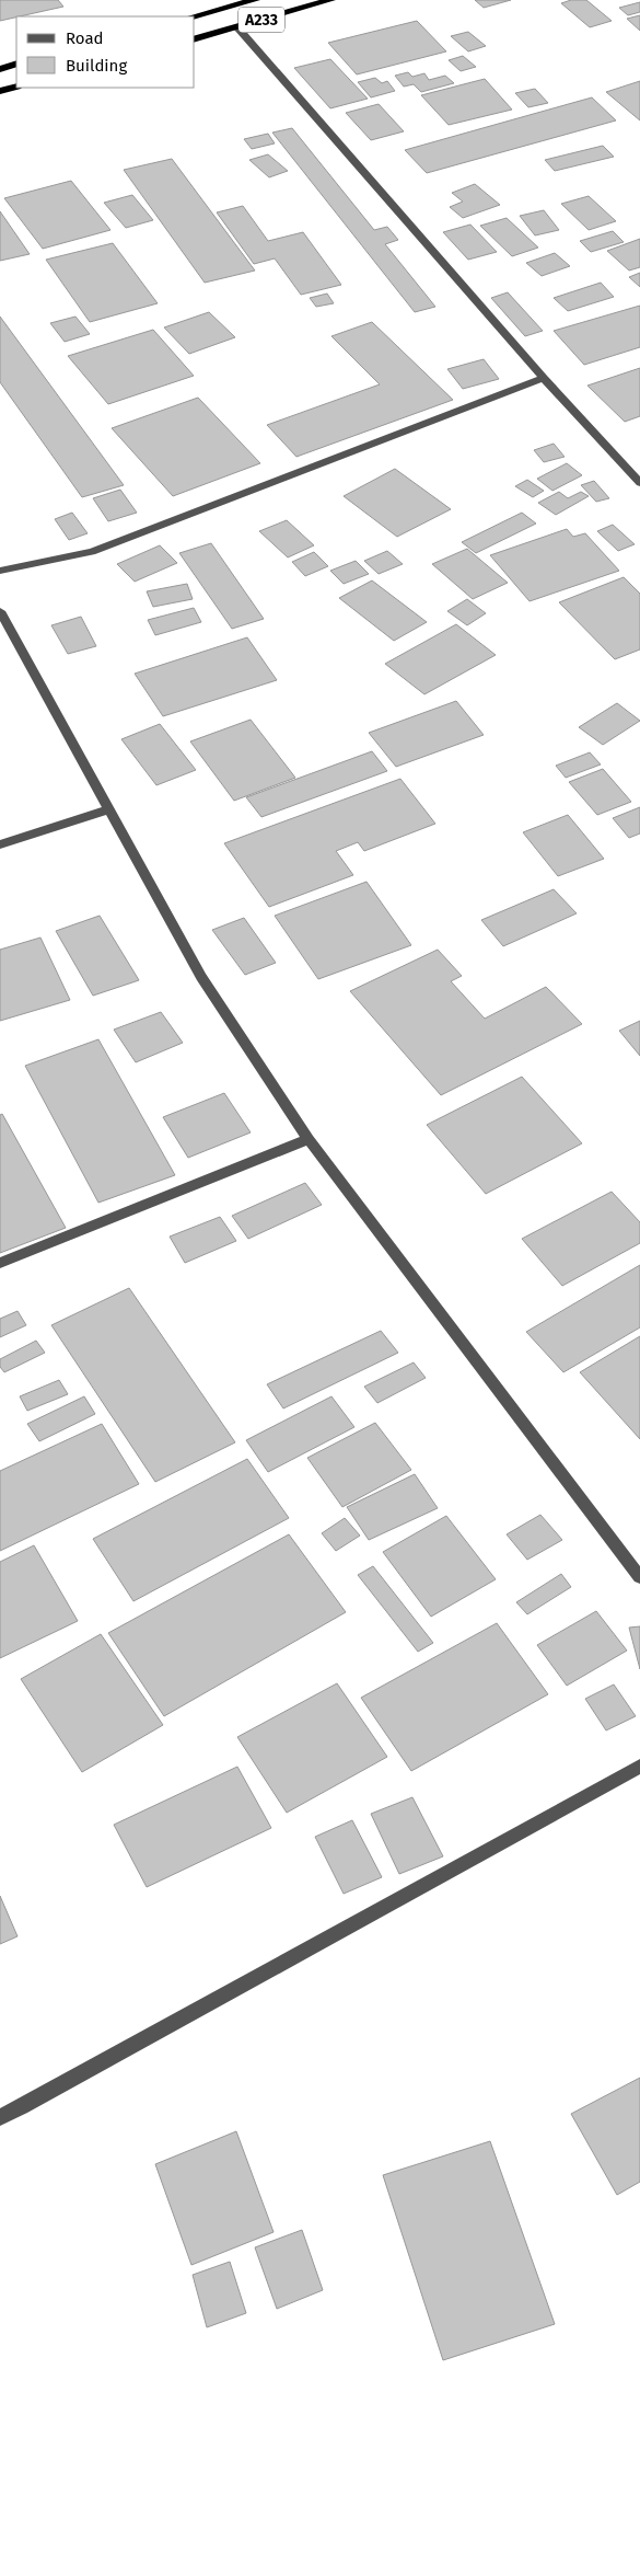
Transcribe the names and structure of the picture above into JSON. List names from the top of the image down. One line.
{"streets":{"highway":["A233"]},"legend":["Road","Building"]}
